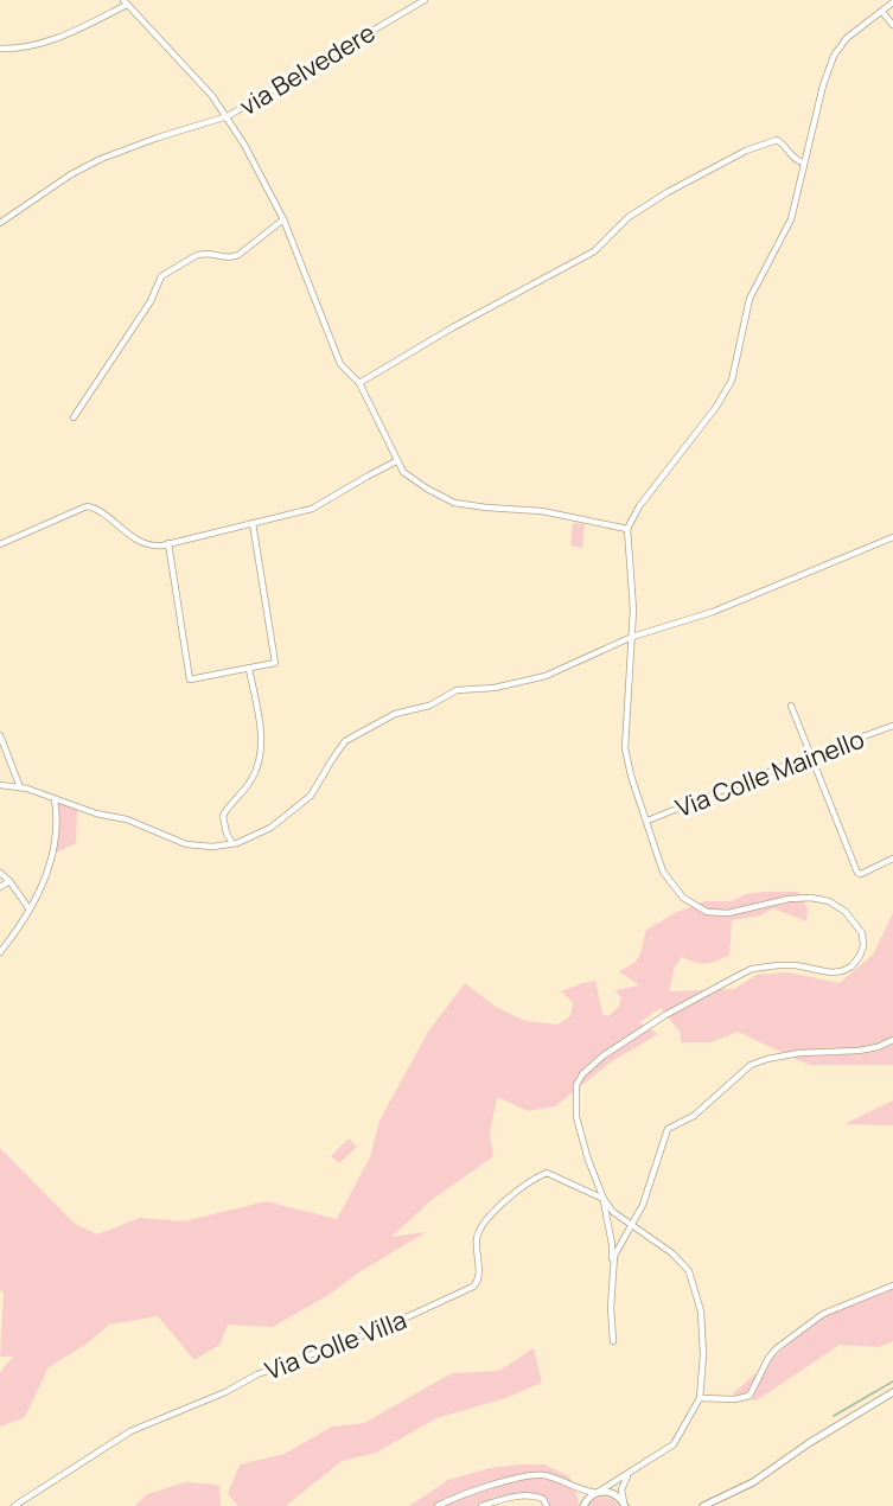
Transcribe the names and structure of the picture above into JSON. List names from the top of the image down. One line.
{"streets":{"street":["via Belvedere","Via Colle Mainello","Via Colle Villa"]}}
